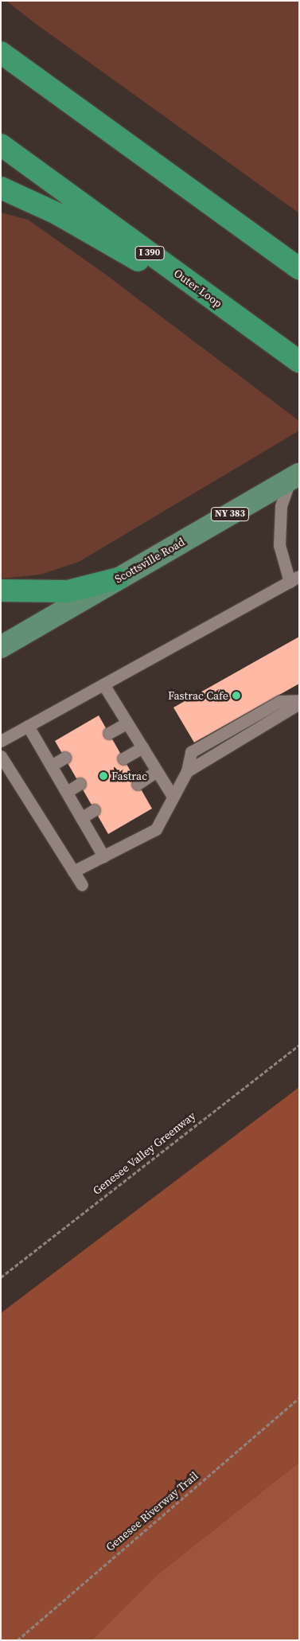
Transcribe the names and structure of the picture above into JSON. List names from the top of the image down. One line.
{"streets":{"highway":["I 390","Outer Loop"],"main road":["NY 383","Scottsville Road"],"path":["Genesee Valley Greenway","Genesee Riverway Trail"]},"places":["Fastrac Cafe","Fastrac"]}
